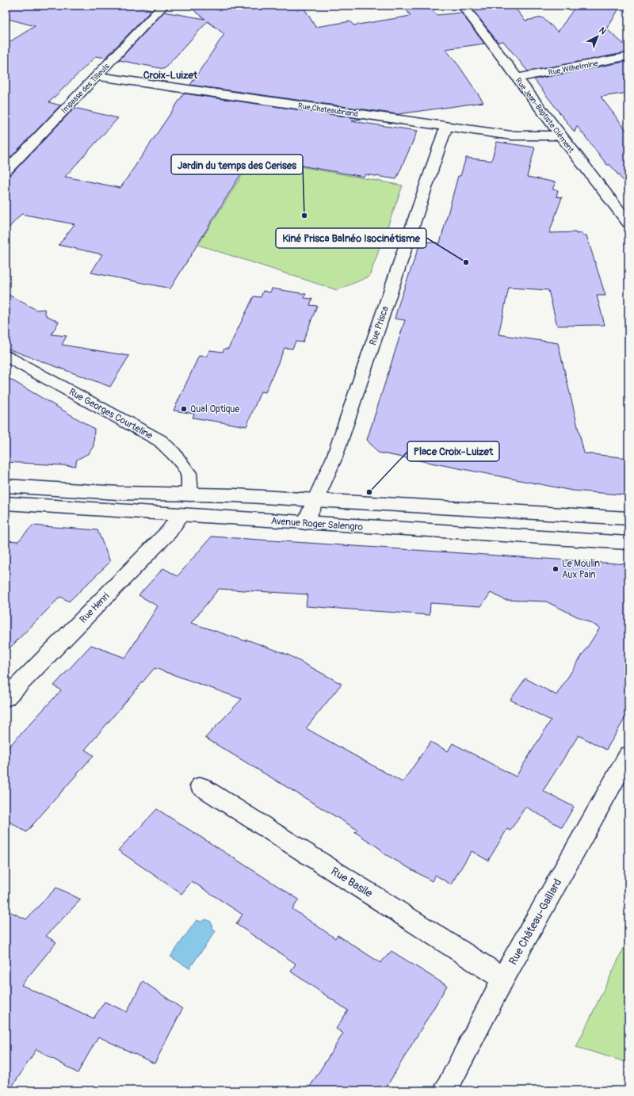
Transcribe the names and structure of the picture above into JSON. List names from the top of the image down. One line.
{"streets":{"street":["Rue Wilhelmine","Impasse des Tilleuls","Rue Chateaubriand","Rue Jean-Baptiste Clément","Rue Prisca","Rue Georges Courteline","Avenue Roger Salengro","Rue Henri","Rue Basile","Rue Château-Gaillard"]},"crossings":[["Rue Wilhelmine","Rue Jean-Baptiste Clément"],["Impasse des Tilleuls","Rue Chateaubriand"],["Rue Chateaubriand","Rue Jean-Baptiste Clément"],["Rue Chateaubriand","Rue Prisca"],["Rue Prisca","Avenue Roger Salengro"],["Rue Georges Courteline","Rue Henri"],["Avenue Roger Salengro","Rue Henri"],["Rue Basile","Rue Château-Gaillard"]],"districts":["Croix-Luizet"],"places":["Jardin du temps des Cerises","Kiné Prisca Balnéo Isocinétisme","Qual Optique","Place Croix-Luizet","Le Moulin Aux Pain"],"north":"top right"}
